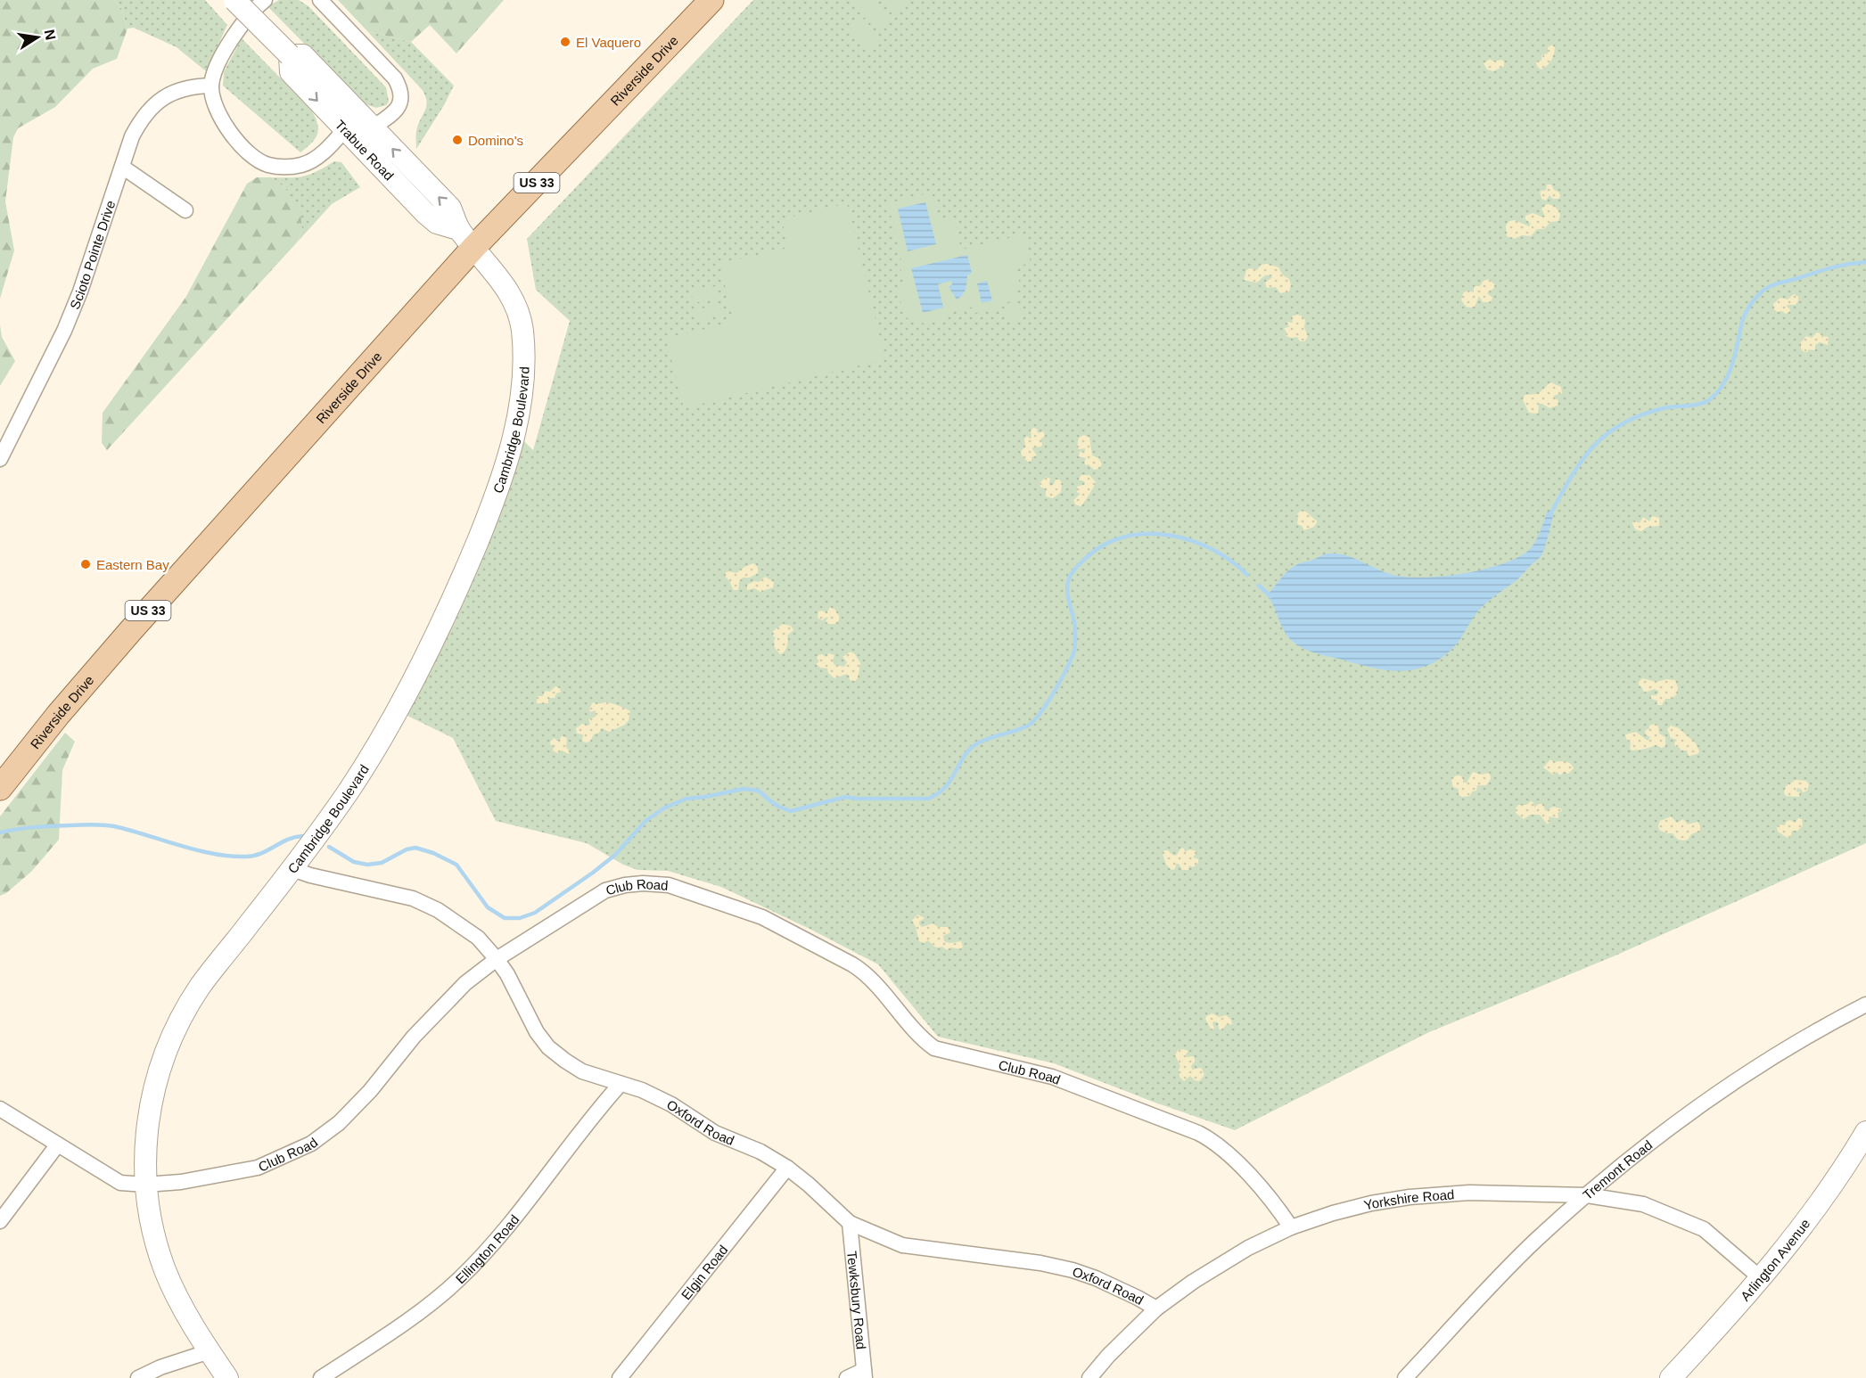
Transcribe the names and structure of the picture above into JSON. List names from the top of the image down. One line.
{"streets":{"main road":["Riverside Drive","US 33"],"street":["Trabue Road","Scioto Pointe Drive","Cambridge Boulevard","Club Road","Oxford Road","Tremont Road","Yorkshire Road","Ellington Road","Arlington Avenue","Elgin Road","Tewksbury Road"]},"crossings":[["Riverside Drive","Trabue Road"],["Riverside Drive","Cambridge Boulevard"],["Trabue Road","Cambridge Boulevard"],["Cambridge Boulevard","Club Road"],["Cambridge Boulevard","Oxford Road"],["Club Road","Oxford Road"],["Club Road","Yorkshire Road"],["Oxford Road","Yorkshire Road"],["Oxford Road","Ellington Road"],["Oxford Road","Elgin Road"],["Oxford Road","Tewksbury Road"],["Tremont Road","Yorkshire Road"],["Yorkshire Road","Arlington Avenue"]],"places":["El Vaquero","Domino's","Eastern Bay"],"north":"right"}
